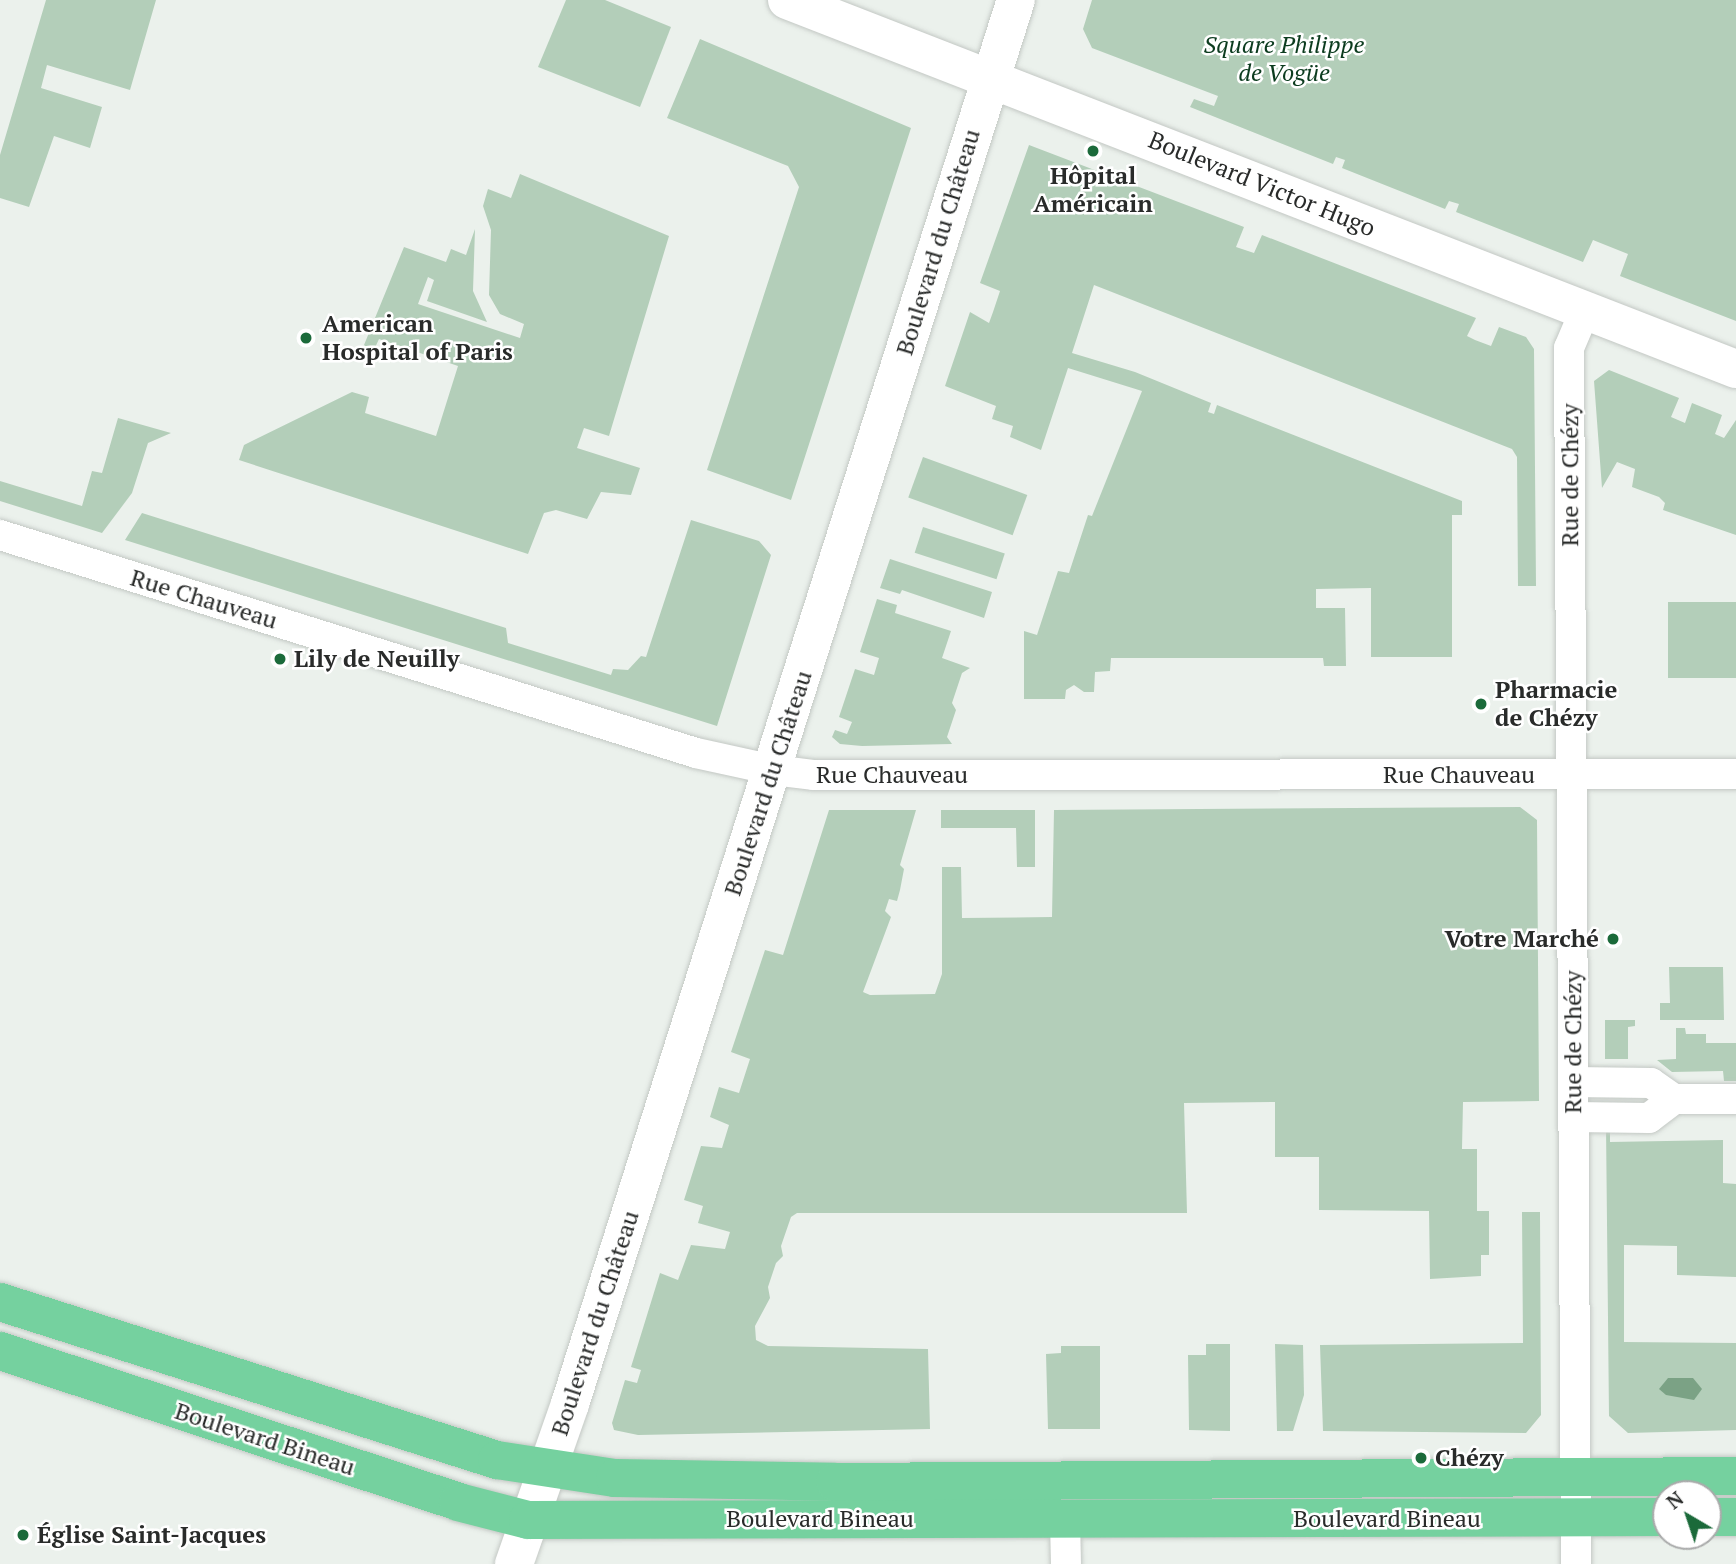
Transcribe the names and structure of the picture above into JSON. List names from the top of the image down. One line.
{"streets":{"main road":["Boulevard Bineau"],"street":["Boulevard Victor Hugo","Boulevard du Château","Rue de Chézy","Rue Chauveau"]},"crossings":[["Boulevard Victor Hugo","Boulevard du Château"],["Boulevard Victor Hugo","Rue de Chézy"],["Boulevard du Château","Rue Chauveau"],["Boulevard du Château","Boulevard Bineau"],["Rue de Chézy","Rue Chauveau"],["Rue de Chézy","Boulevard Bineau"]],"parks":["Square Philippe de Vogüe"],"places":["Hôpital Américain","American Hospital of Paris","Lily de Neuilly","Pharmacie de Chézy","Votre Marché","Chézy","Église Saint-Jacques"],"north":"top left"}
